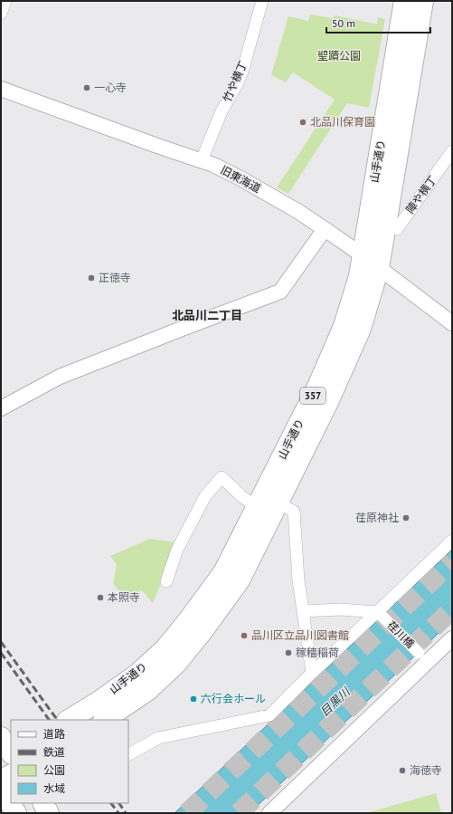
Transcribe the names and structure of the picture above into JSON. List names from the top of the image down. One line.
{"streets":{"highway":["山手通り","357"],"street":["竹や横丁","旧東海道","陣や横丁","荏川橋"]},"crossings":[["竹や横丁","旧東海道"],["山手通り","旧東海道"],["山手通り","陣や横丁"]],"districts":["北品川二丁目"],"water":["目黒川"],"parks":["聖蹟公園"],"places":["一心寺","北品川保育園","正徳寺","荏原神社","本照寺","品川区立品川図書館","稼穡稲荷","六行会ホール","海徳寺"],"legend":["道路","鉄道","公園","水域"],"scale_bar":"50 m"}
